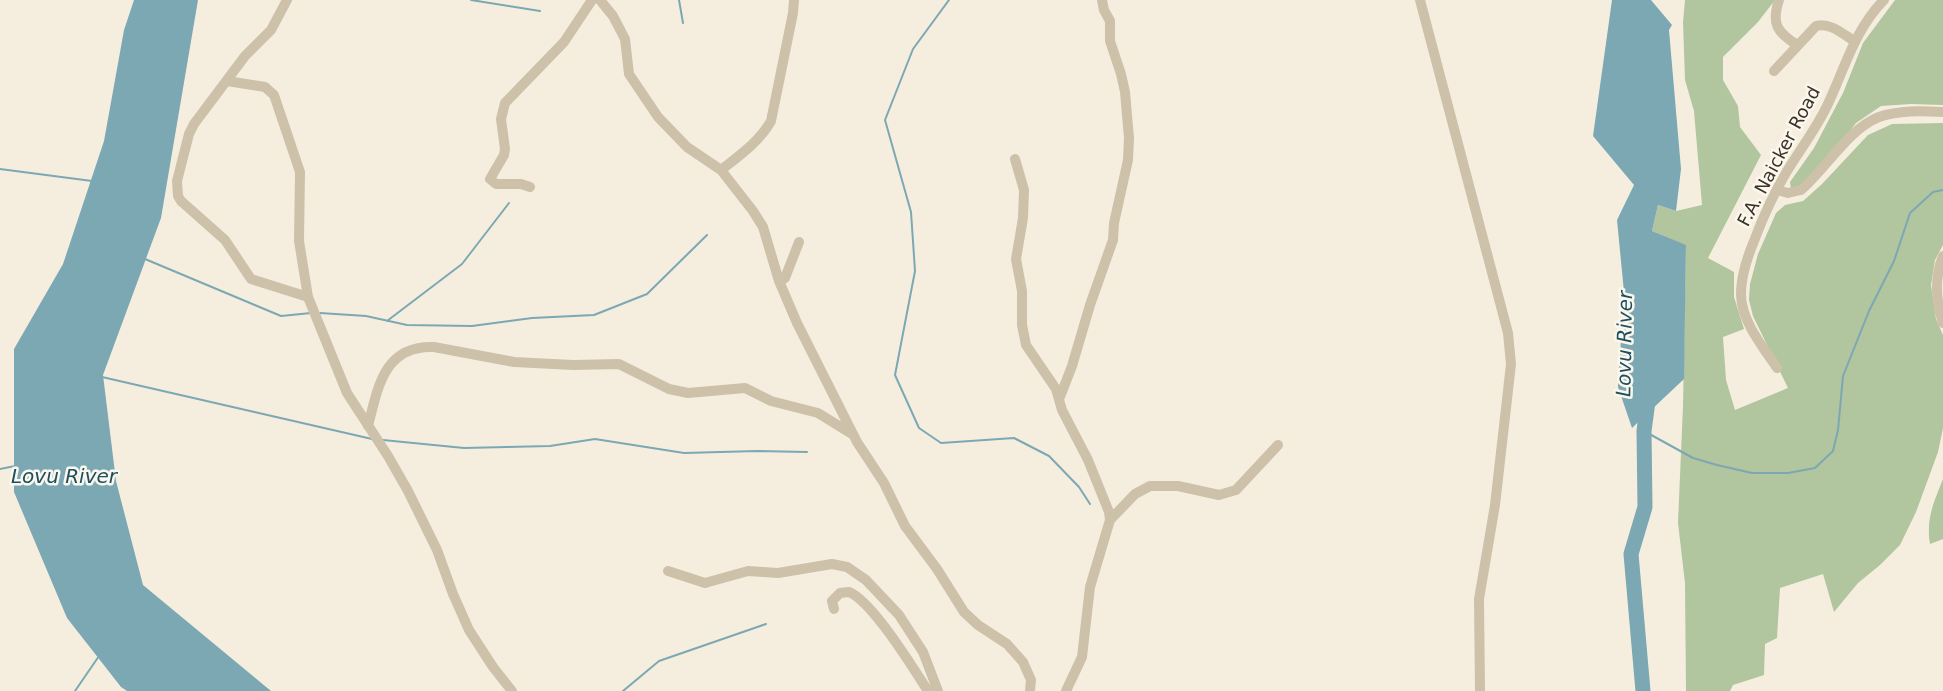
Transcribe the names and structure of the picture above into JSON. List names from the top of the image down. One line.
{"streets":{"street":["F.A. Naicker Road"]},"water":["Lovu River"]}
